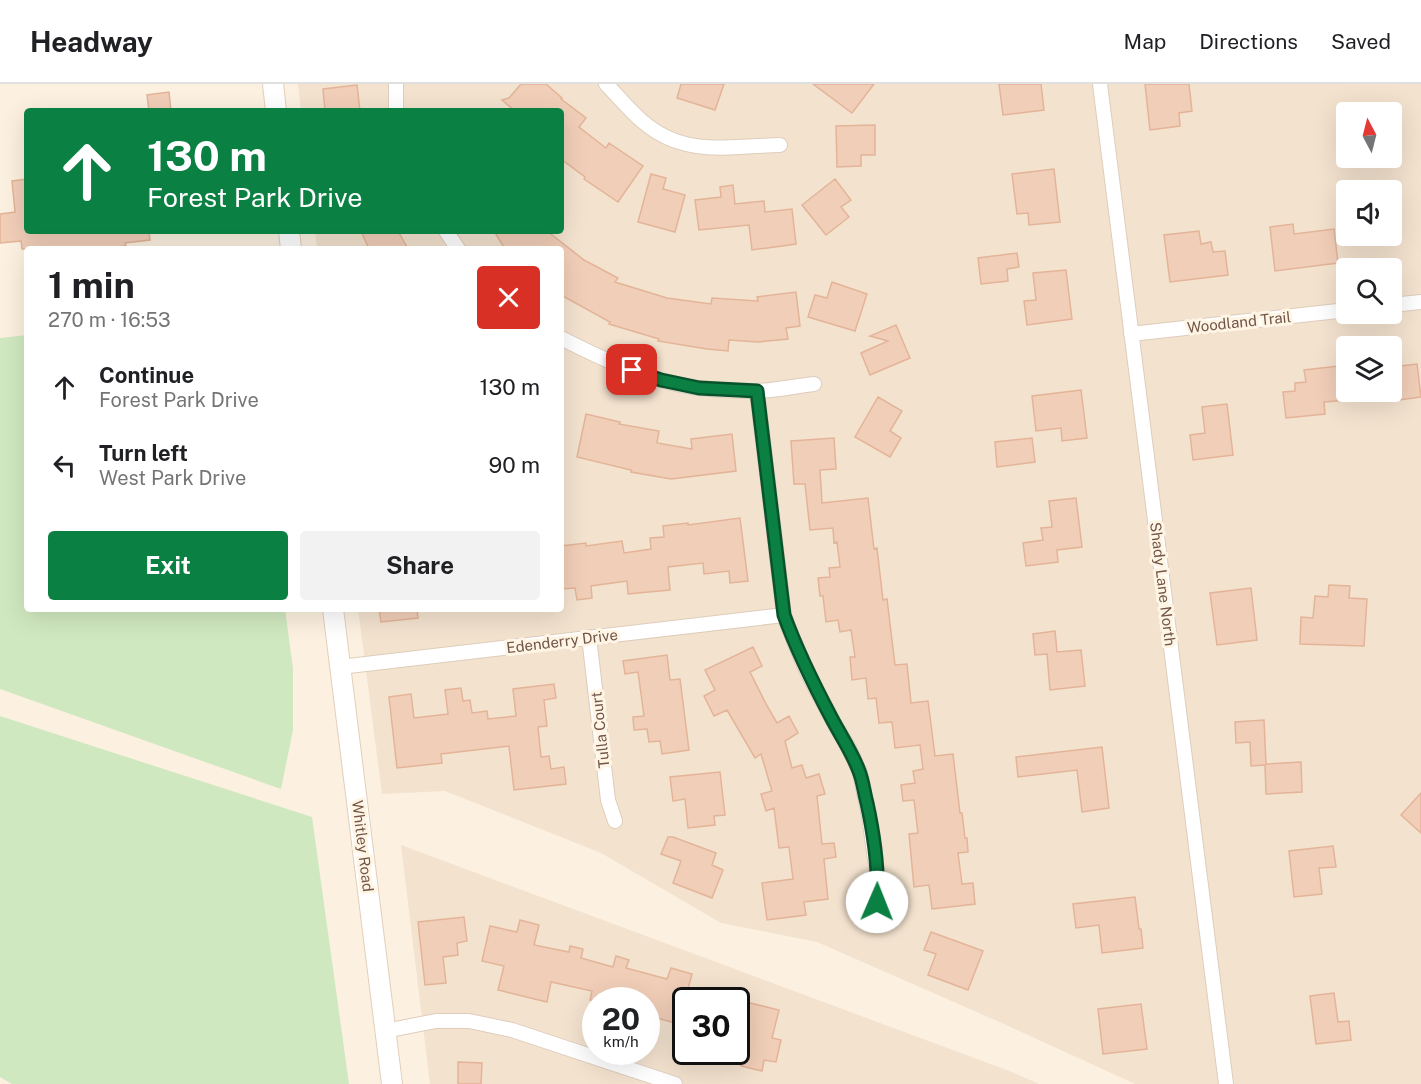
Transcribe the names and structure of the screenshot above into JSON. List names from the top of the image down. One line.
{"streets":{"street":["Woodland Trail","Shady Lane North","Edenderry Drive","Tulla Court","Whitley Road"]},"crossings":[["Woodland Trail","Shady Lane North"],["Edenderry Drive","Tulla Court"],["Edenderry Drive","Whitley Road"]],"north":"top","page":{"header":"Headway","nav":["Map","Directions","Saved"],"turn":["130 m","Forest Park Drive"],"heading":["1 min","270 m · 16:53"],"list":[{"name":"Continue","note":"Forest Park Drive","value":"130 m"},{"name":"Turn left","note":"West Park Drive","value":"90 m"}],"buttons":["Exit","Share"],"speed":"20 km/h","limit":"30"}}
